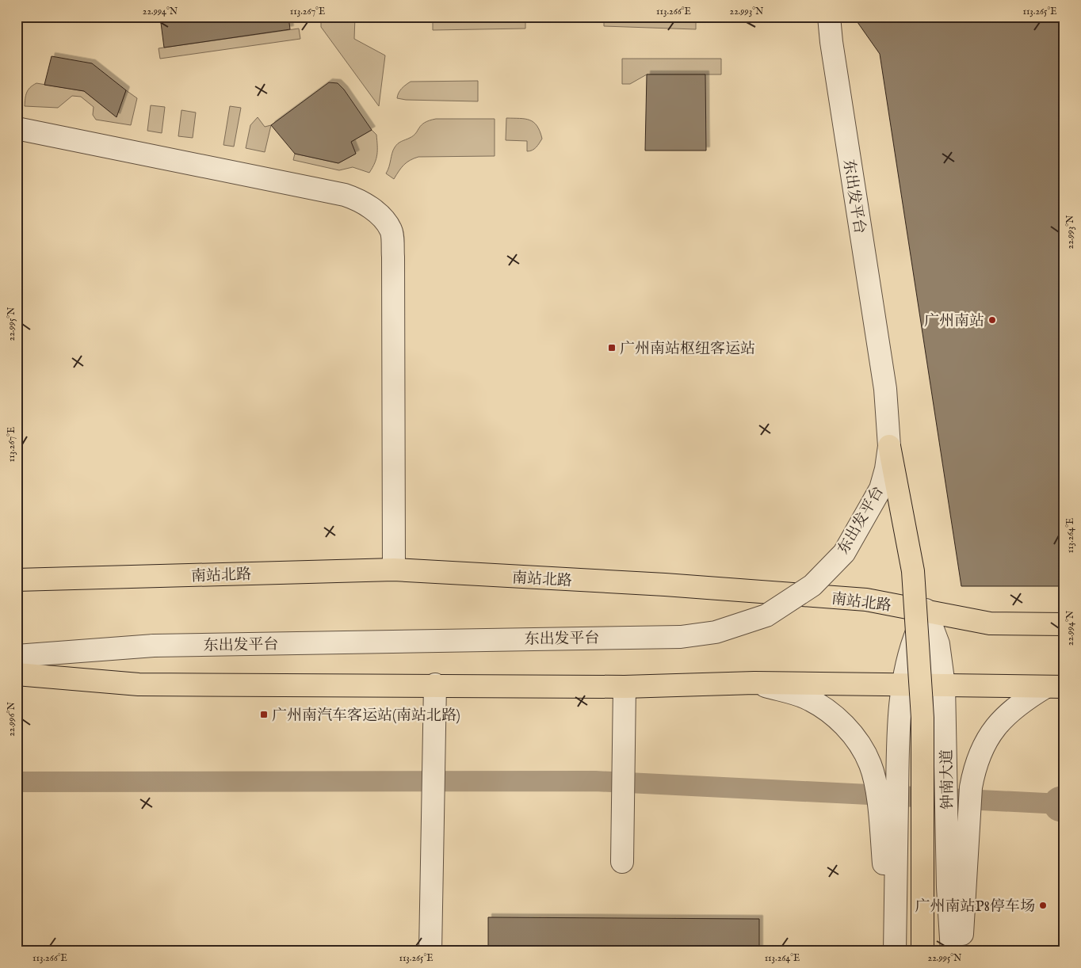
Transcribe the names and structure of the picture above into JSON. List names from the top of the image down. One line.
{"streets":{"main road":["南站北路"],"street":["东出发平台","钟南大道"]},"crossings":[["南站北路","钟南大道"]],"places":{"other":["广州南站","广州南站P8停车场"],"transit":["广州南站枢纽客运站","广州南汽车客运站(南站北路)"]},"coordinates":["22.994°N","113.267°E","113.266°E","22.993°N","113.265°E","22.995°N","113.264°E","22.996°N"]}
